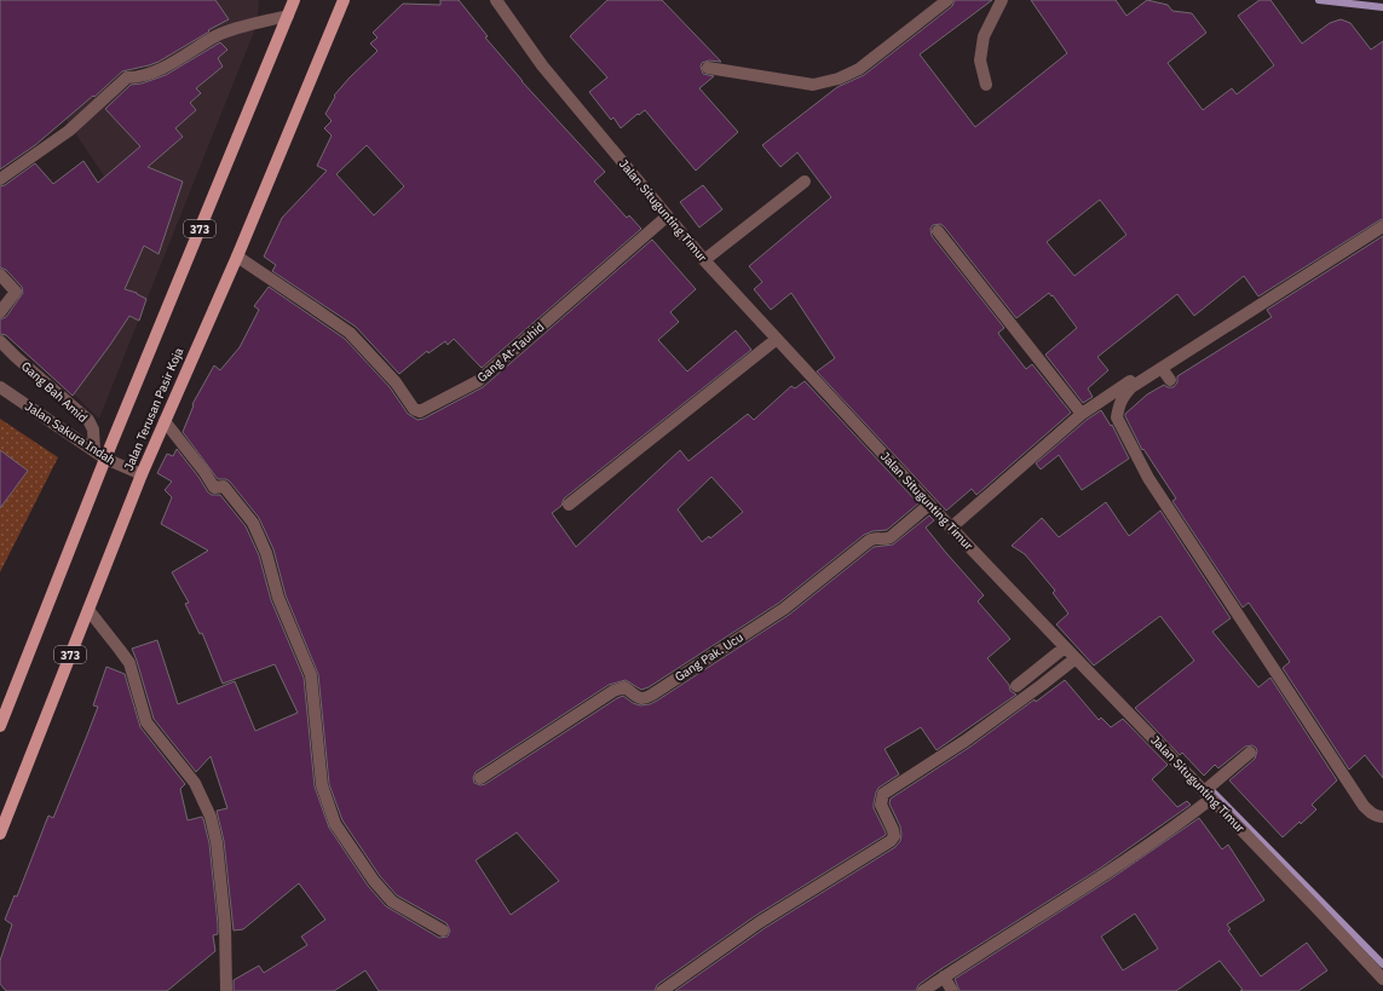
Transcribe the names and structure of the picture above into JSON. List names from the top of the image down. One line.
{"streets":{"main road":["373","Jalan Terusan Pasir Koja"],"street":["Jalan Situgunting Timur","Gang At-Tauhid","Gang Bah Amid","Jalan Sakura Indah","Gang Pak. Ucu"]},"crossings":[["Jalan Situgunting Timur","Gang At-Tauhid"],["Jalan Situgunting Timur","Gang Pak. Ucu"],["Gang At-Tauhid","Jalan Terusan Pasir Koja"],["Gang Bah Amid","Jalan Terusan Pasir Koja"],["Gang Bah Amid","Jalan Sakura Indah"],["Jalan Terusan Pasir Koja","Jalan Sakura Indah"]]}
